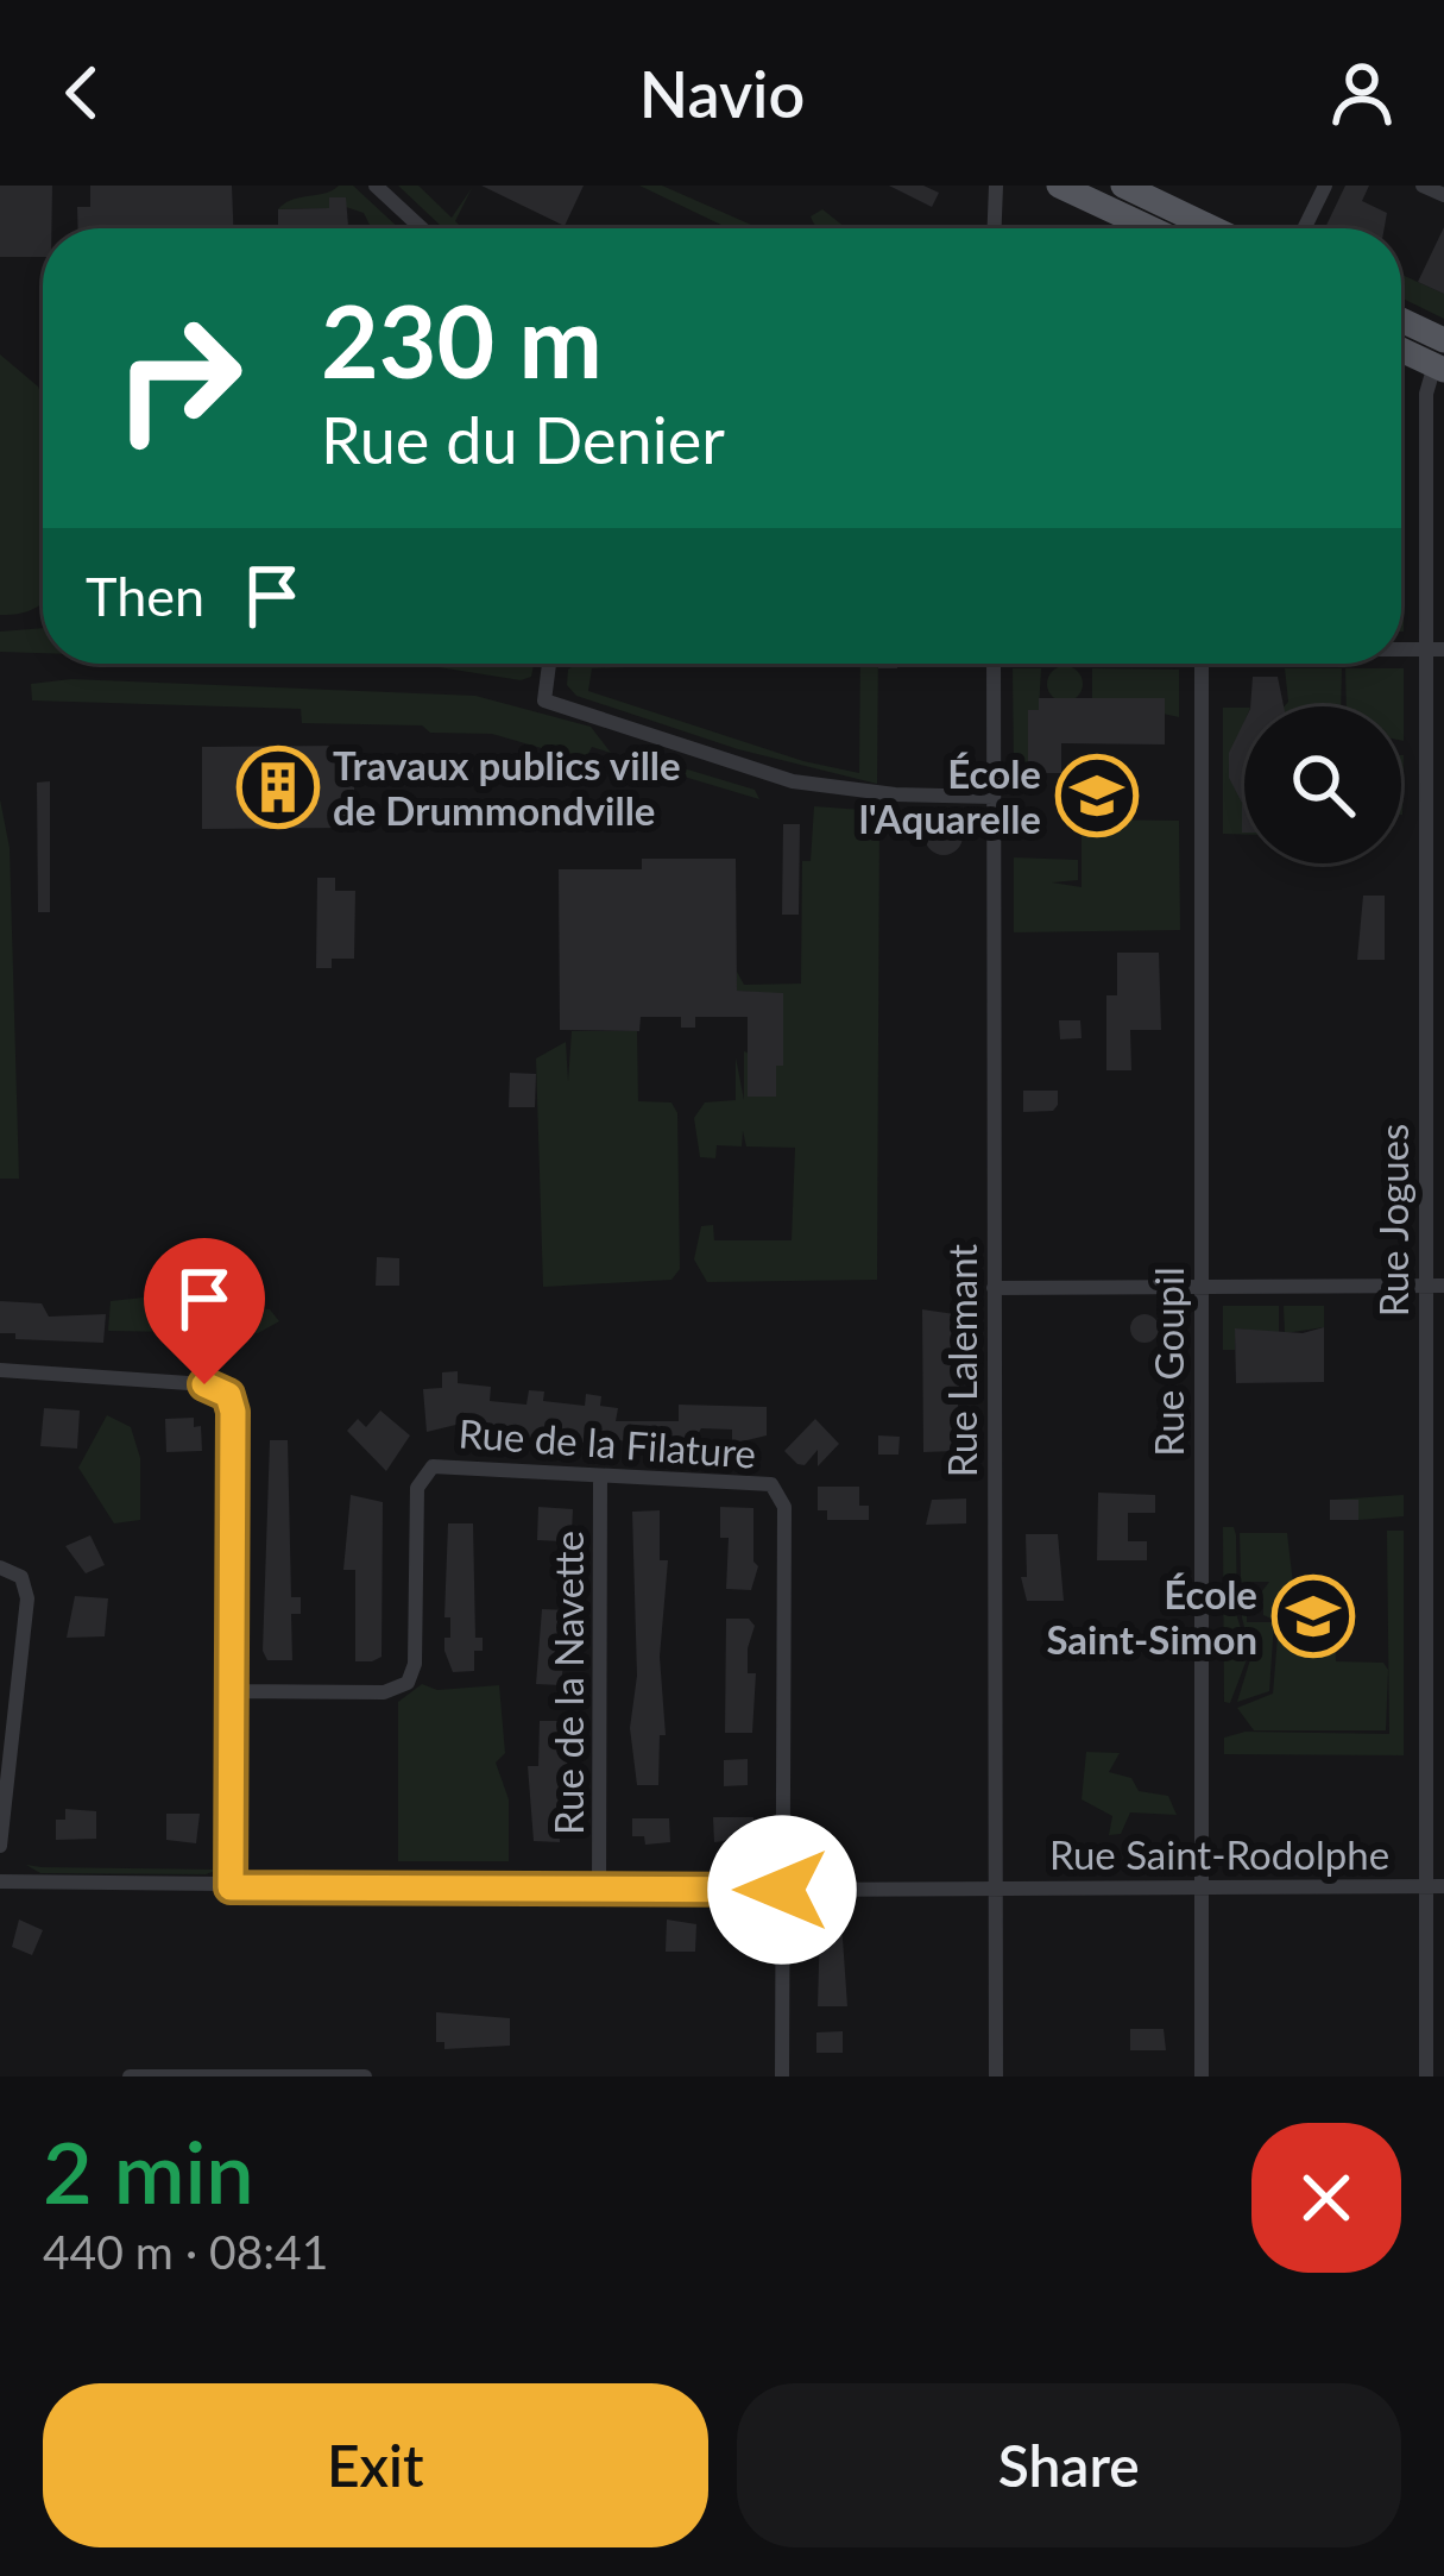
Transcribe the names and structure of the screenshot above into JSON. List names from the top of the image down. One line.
{"streets":{"street":["Rue Jogues","Rue Lalemant","Rue Goupil","Rue de la Filature","Rue de la Navette","Rue Saint-Rodolphe"]},"crossings":[["Rue Jogues","Rue Saint-Rodolphe"],["Rue Lalemant","Rue Saint-Rodolphe"],["Rue Goupil","Rue Saint-Rodolphe"],["Rue de la Filature","Rue de la Navette"],["Rue de la Filature","Rue Saint-Rodolphe"],["Rue de la Navette","Rue Saint-Rodolphe"]],"places":{"building":["Travaux publics ville de Drummondville"],"school or university":["École l'Aquarelle","École Saint-Simon"]},"page":{"header":"Navio","turn":["230 m","Rue du Denier"],"then":"Then","heading":["2 min","440 m · 08:41"],"buttons":["Exit","Share"]}}
